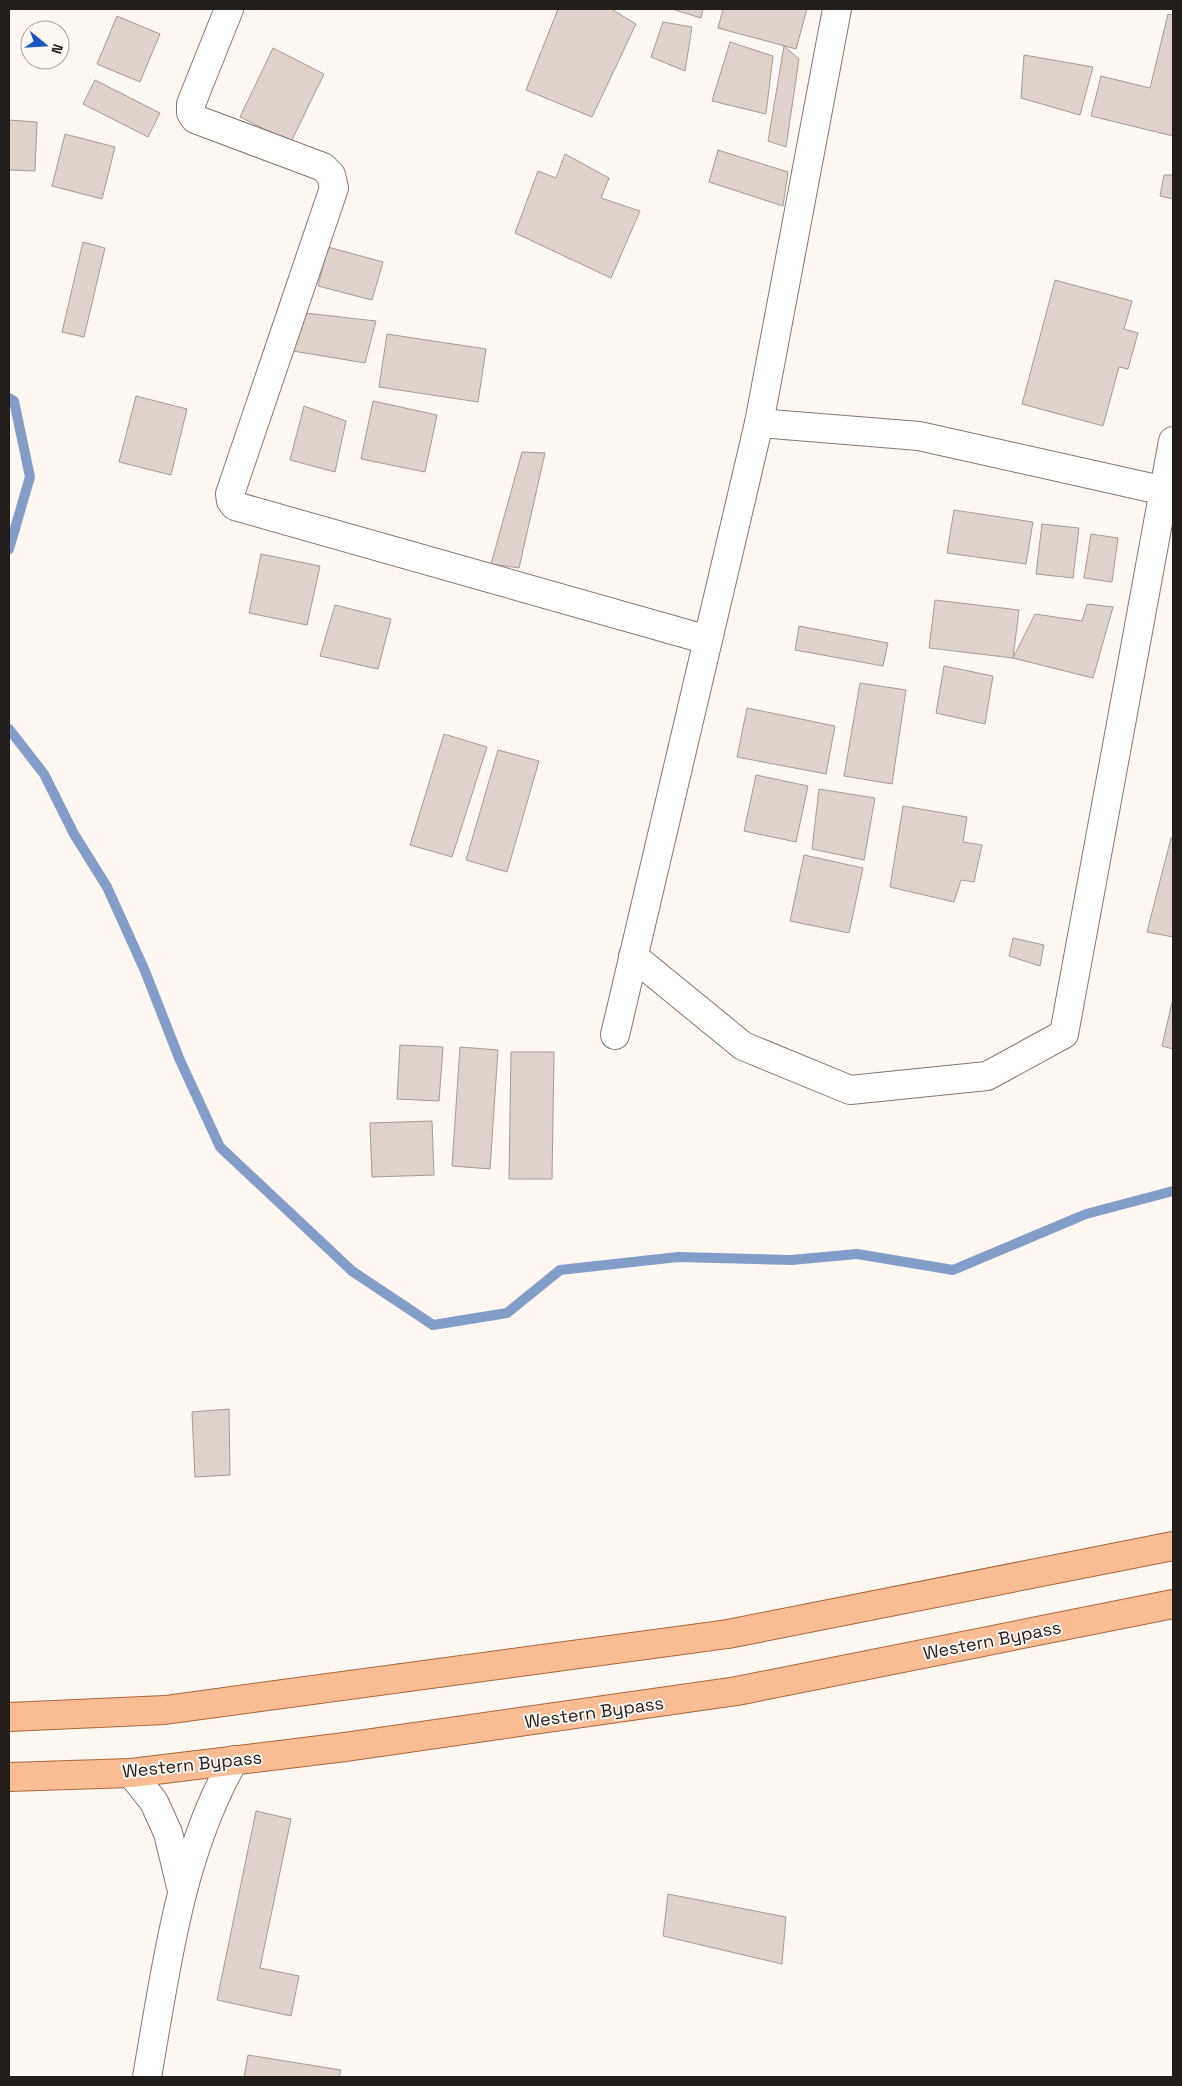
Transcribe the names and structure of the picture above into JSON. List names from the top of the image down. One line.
{"streets":{"main road":["Western Bypass"]},"north":"right"}
